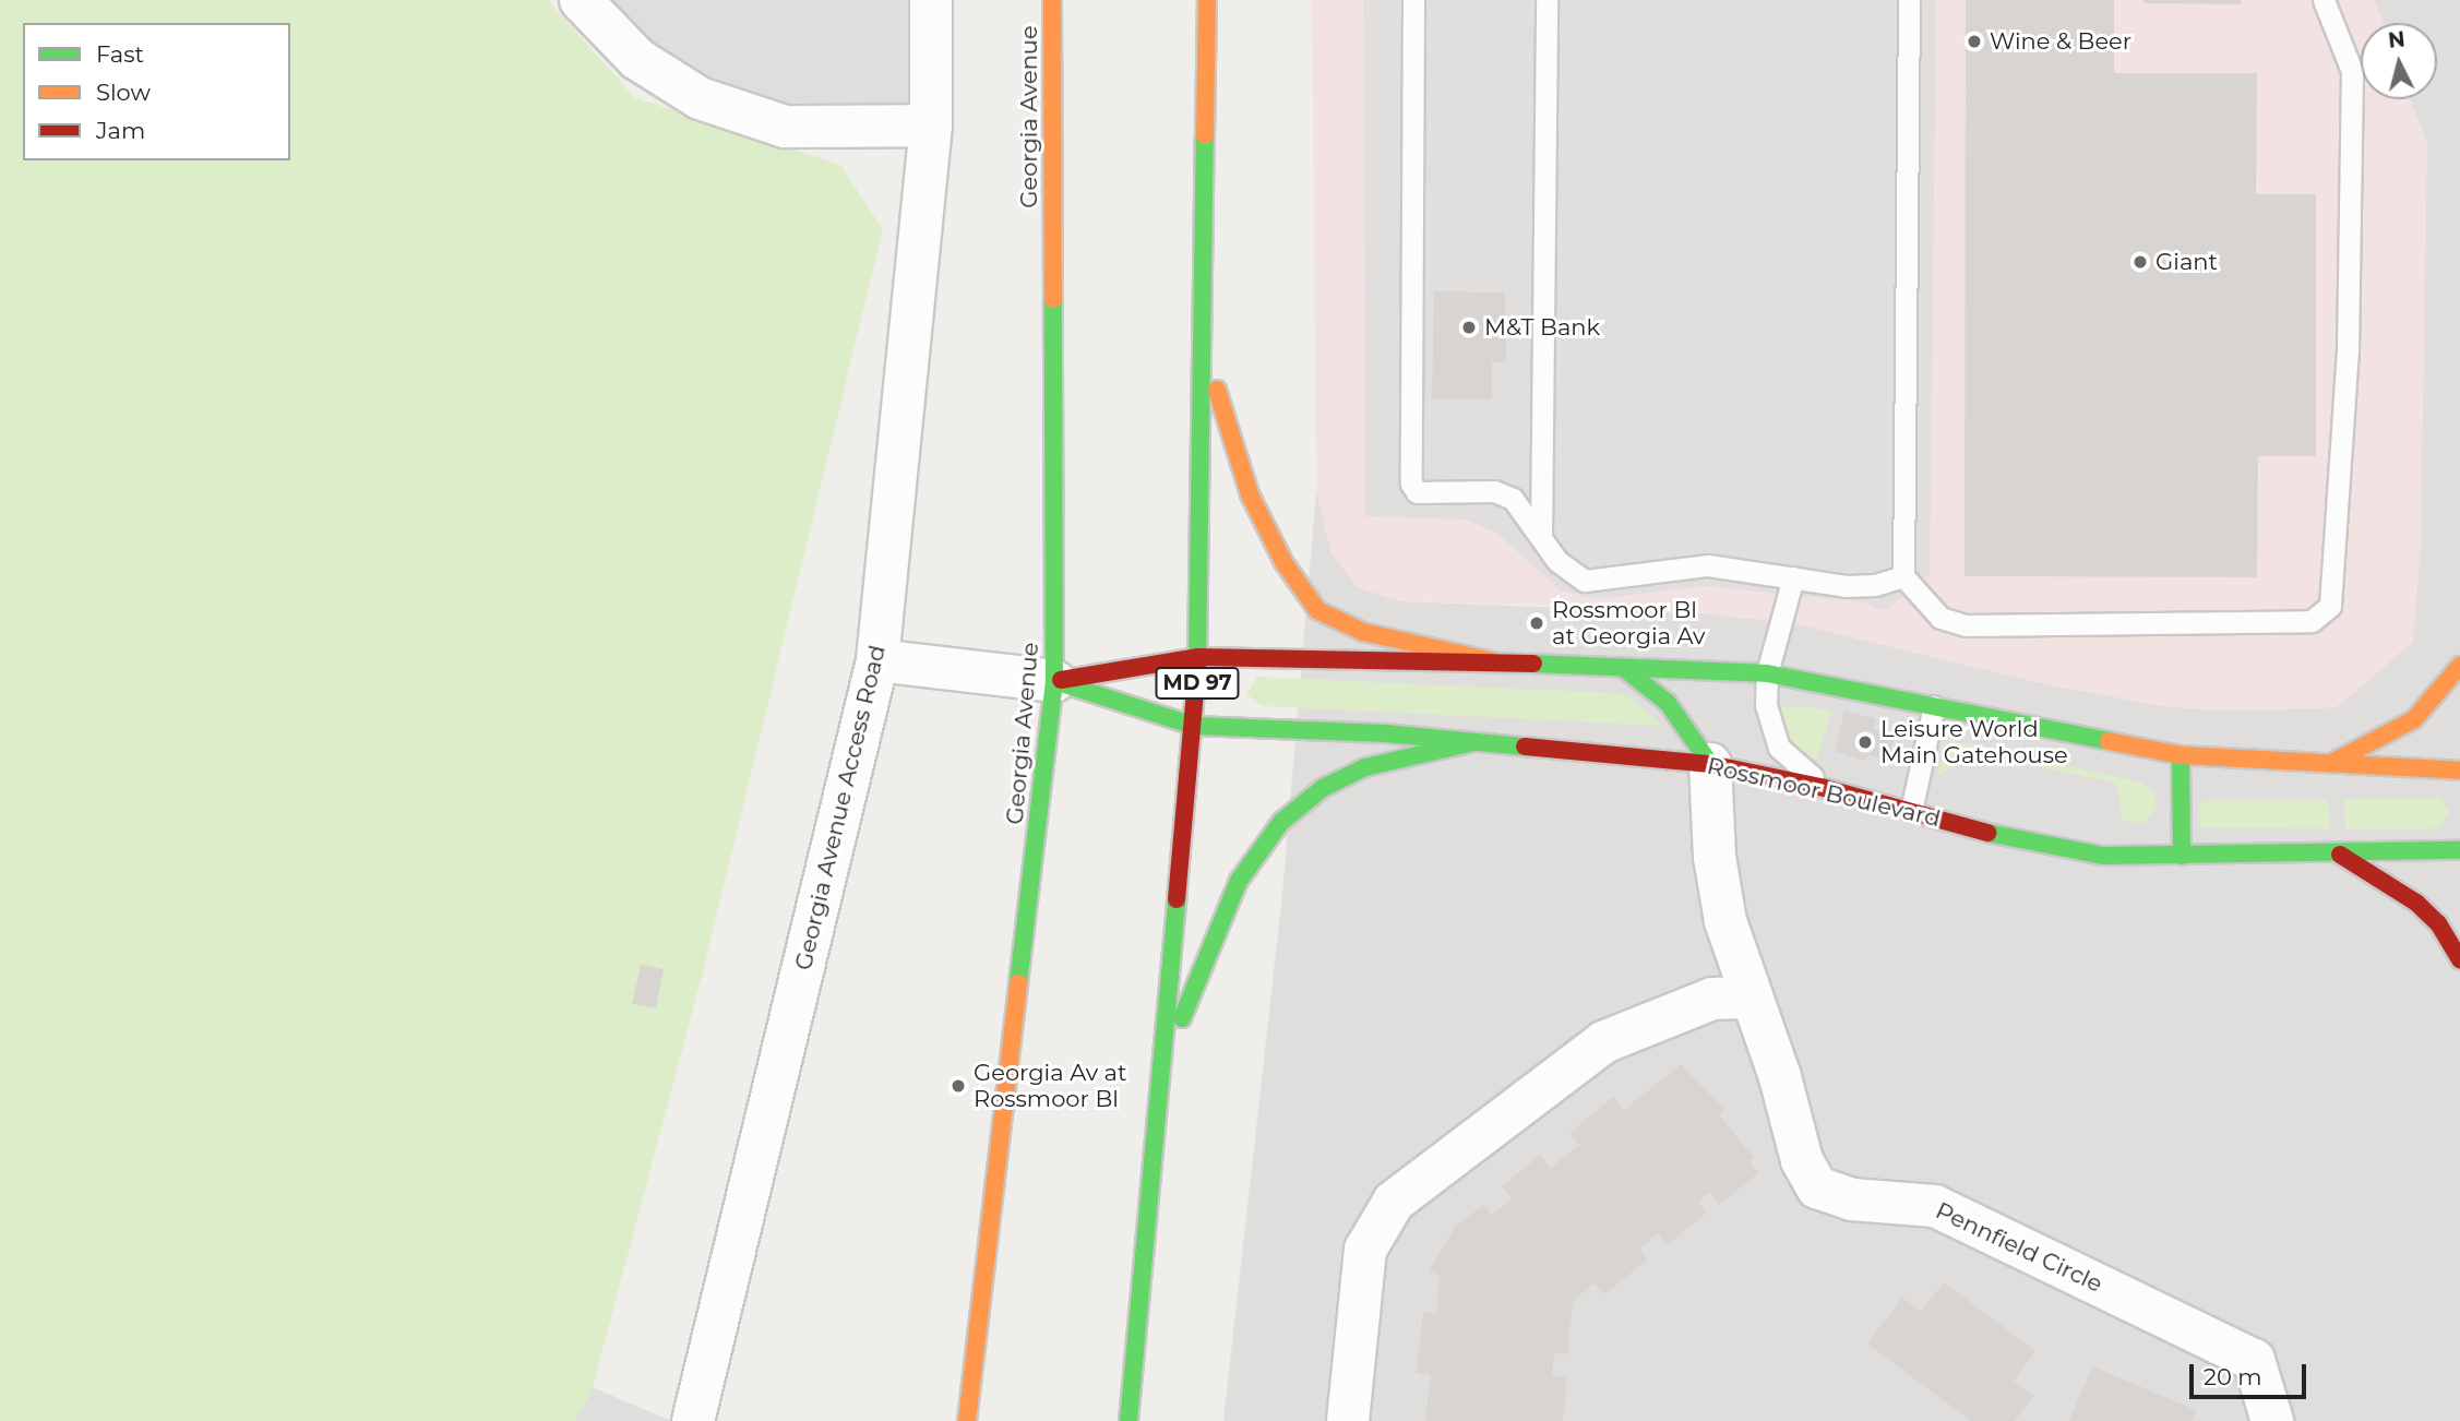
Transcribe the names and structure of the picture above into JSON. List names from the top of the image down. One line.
{"streets":{"main road":["Georgia Avenue","MD 97","Rossmoor Boulevard"],"street":["Georgia Avenue Access Road","Pennfield Circle"]},"crossings":[["Georgia Avenue","Rossmoor Boulevard"],["MD 97","Rossmoor Boulevard"],["Rossmoor Boulevard","Georgia Avenue Access Road"],["Rossmoor Boulevard","Pennfield Circle"]],"places":["Wine & Beer","Giant","M&T Bank","Rossmoor Bl at Georgia Av","Leisure World Main Gatehouse","Georgia Av at Rossmoor Bl"],"legend":["Fast","Slow","Jam"],"scale_bar":"20 m","north":"top"}
